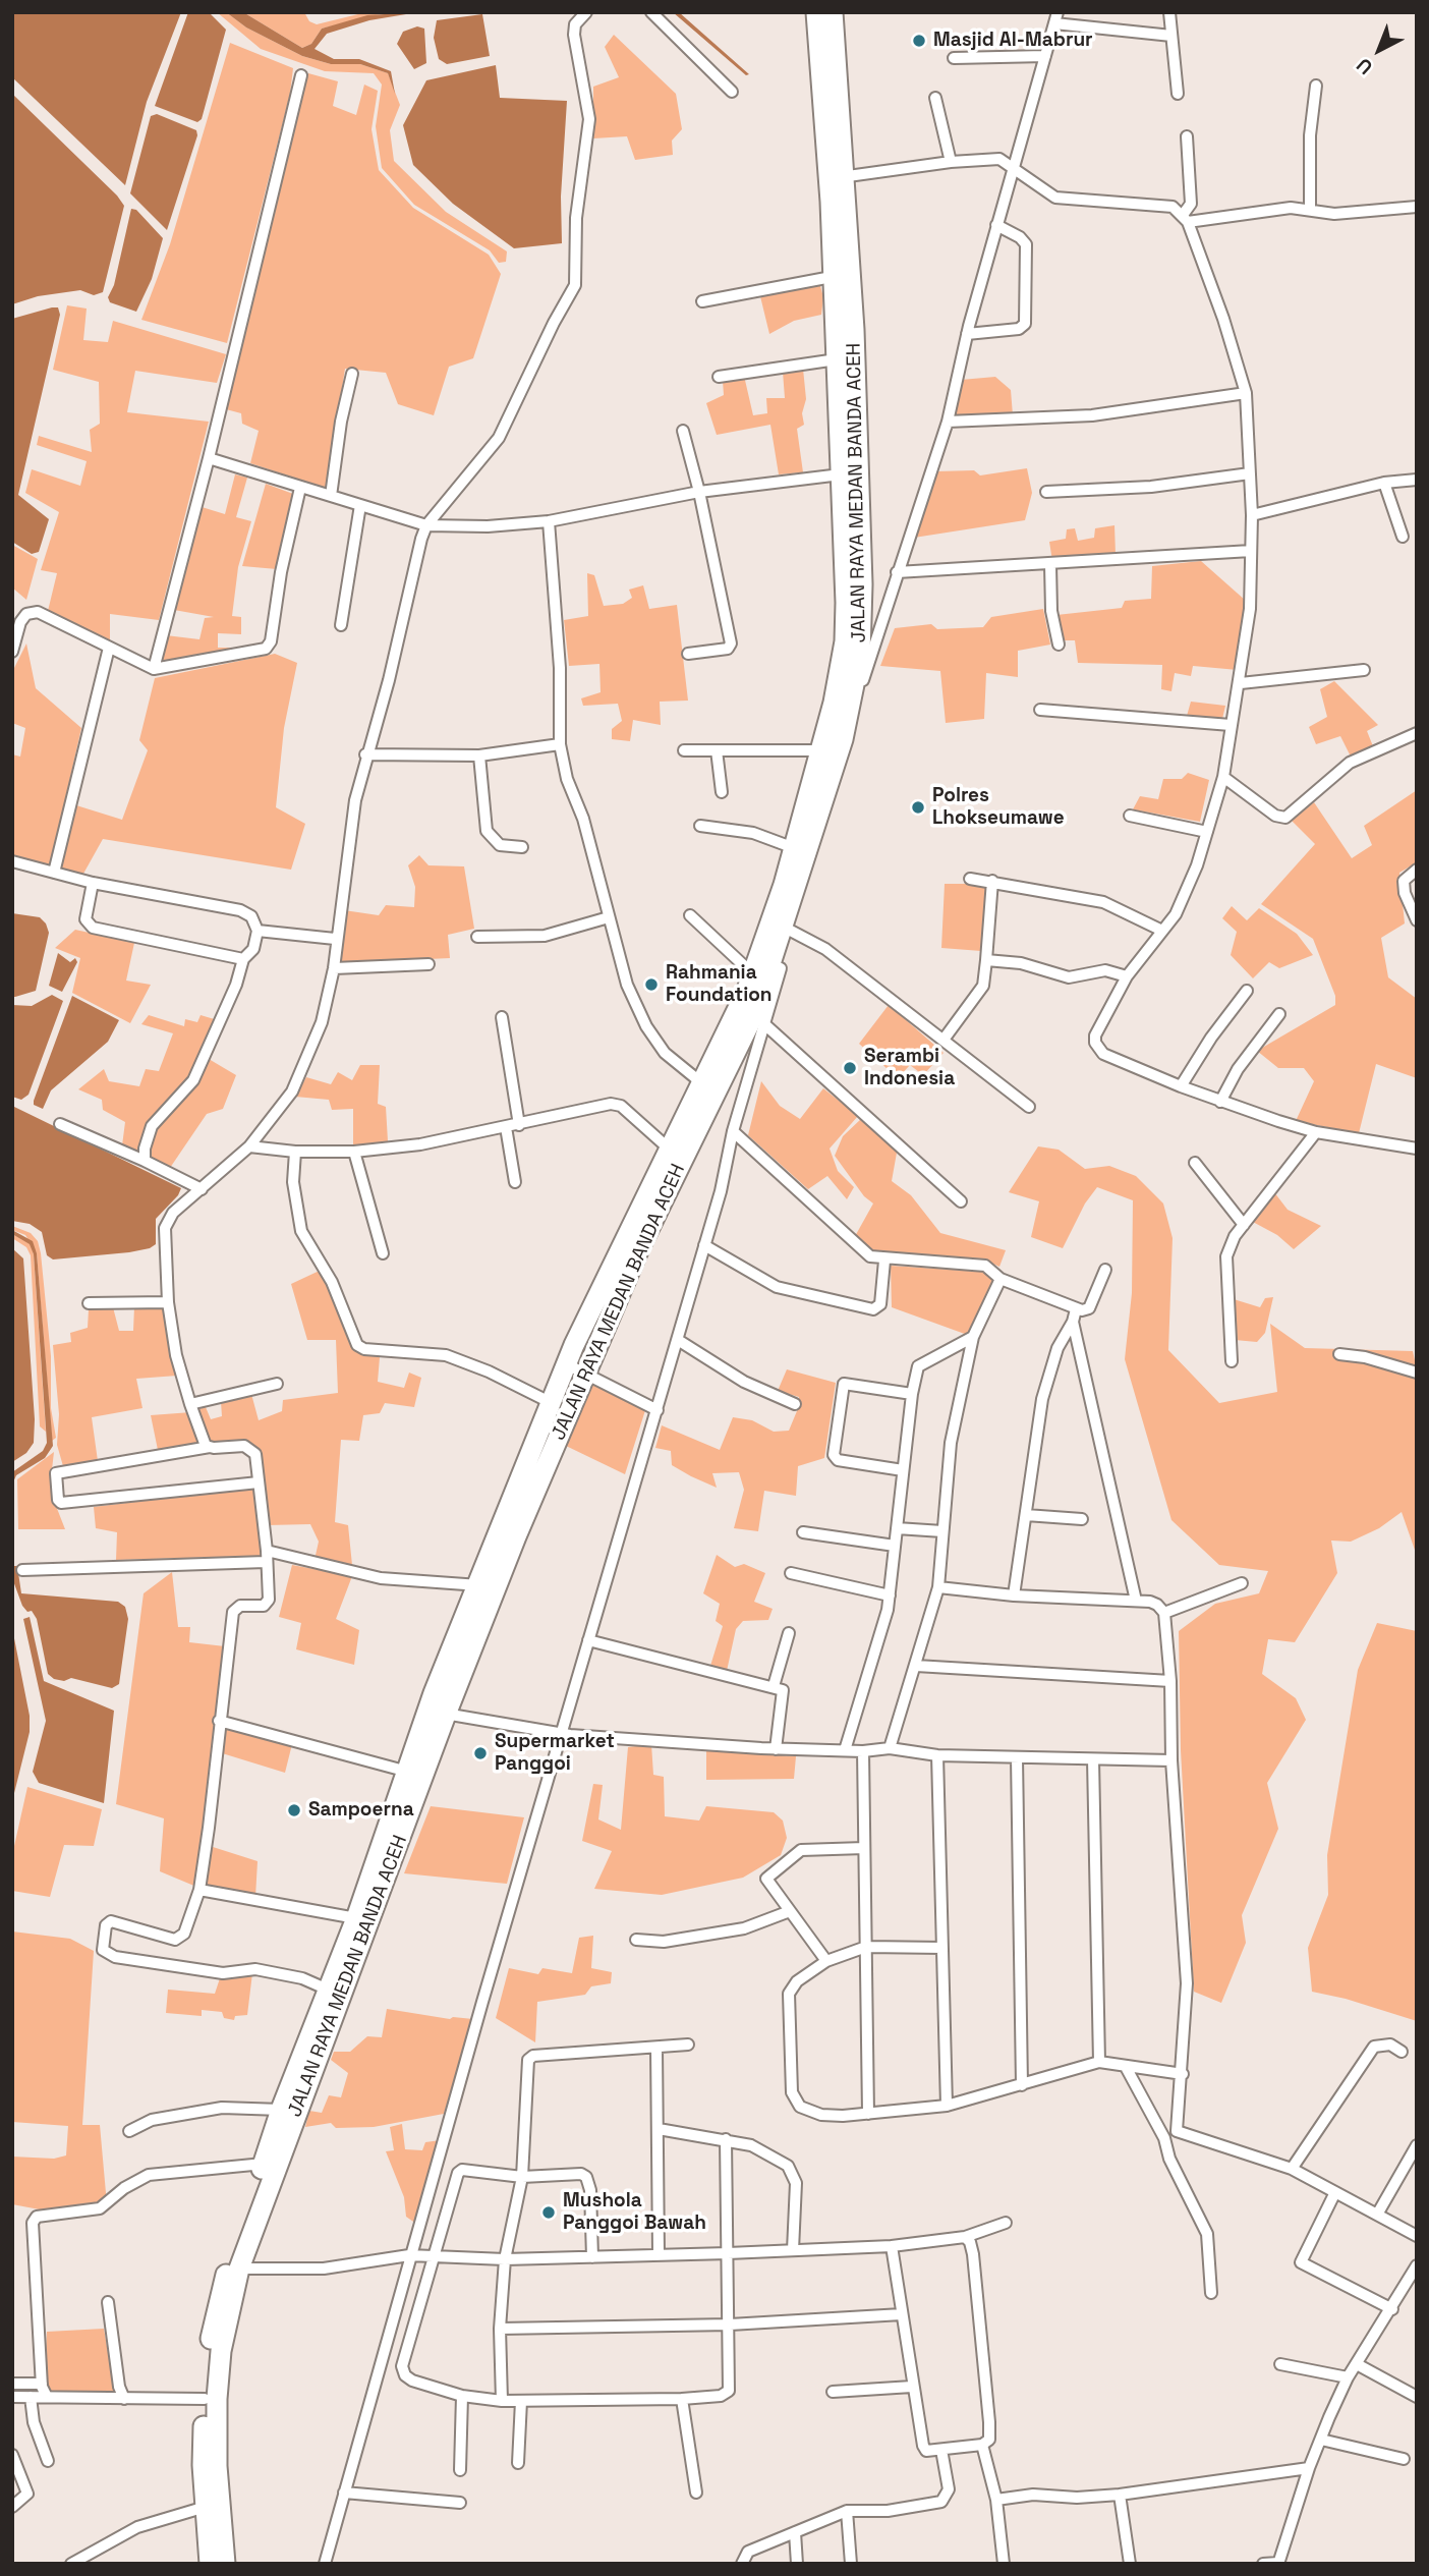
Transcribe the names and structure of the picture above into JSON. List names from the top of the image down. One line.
{"streets":{"highway":["JALAN RAYA MEDAN BANDA ACEH"]},"places":["Masjid Al-Mabrur","Polres Lhokseumawe","Rahmania Foundation","Serambi Indonesia","Supermarket Panggoi","Sampoerna","Mushola Panggoi Bawah"],"north":"bottom left"}
